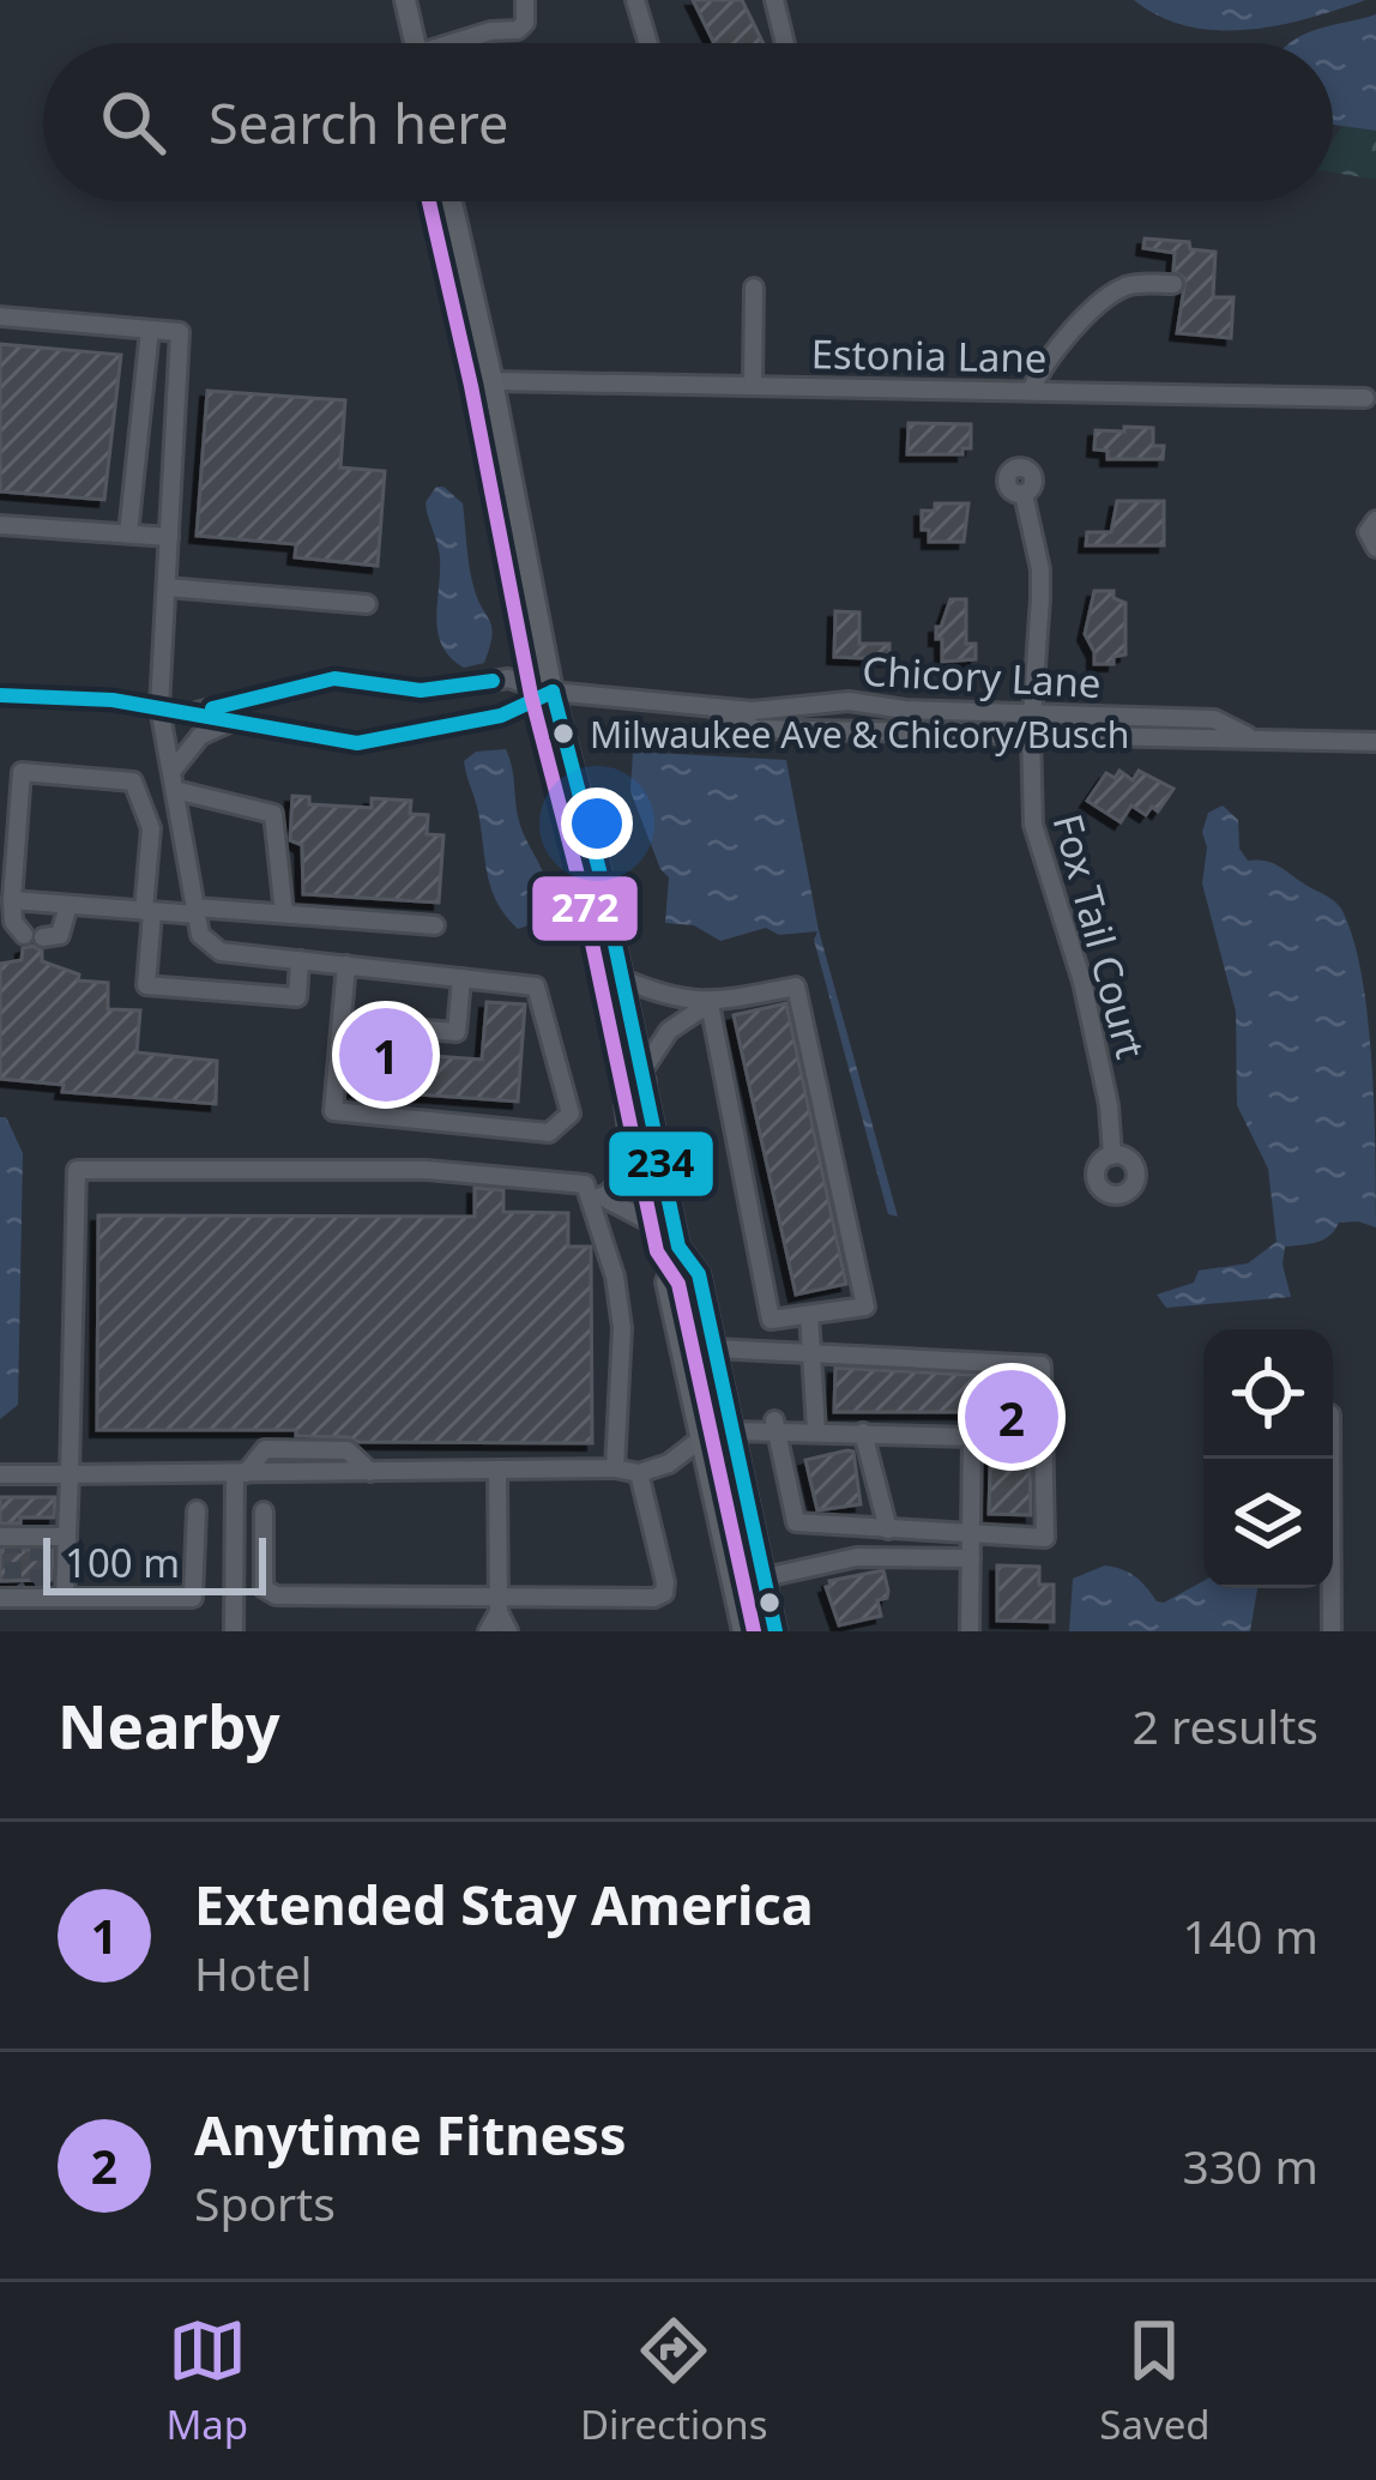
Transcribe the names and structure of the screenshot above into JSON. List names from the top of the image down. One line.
{"streets":{"street":["Estonia Lane","Chicory Lane","Fox Tail Court"]},"crossings":[["Chicory Lane","Fox Tail Court"]],"places":["Milwaukee Ave & Chicory/Busch"],"lines":["transit line 272","transit line 234"],"scale_bar":"100 m","page":{"search":"Search here","pins":["1","2"],"scale":"100 m","heading":["Nearby","2 results"],"list":[{"mark":"1","name":"Extended Stay America","note":"Hotel","value":"140 m"},{"mark":"2","name":"Anytime Fitness","note":"Sports","value":"330 m"}],"nav":["Map","Directions","Saved"]}}
